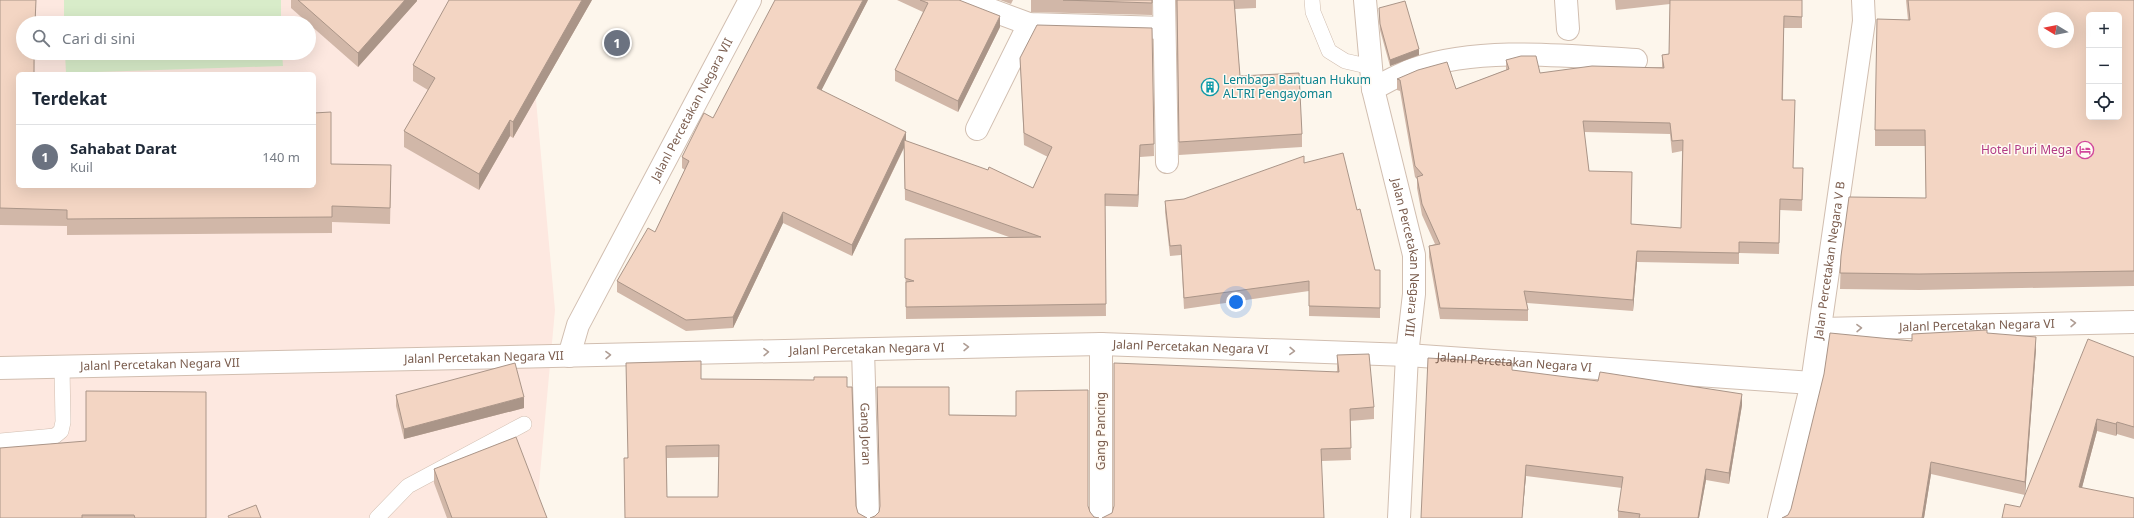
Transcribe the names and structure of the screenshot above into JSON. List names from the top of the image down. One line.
{"streets":{"street":["Jalanl Percetakan Negara VII","Jalan Percetakan Negara VIII","Jalan Percetakan Negara V B","Jalanl Percetakan Negara VI","Gang Pancing","Gang Joran"]},"crossings":[["Jalanl Percetakan Negara VII","Jalanl Percetakan Negara VI"],["Jalan Percetakan Negara VIII","Jalanl Percetakan Negara VI"],["Jalan Percetakan Negara V B","Jalanl Percetakan Negara VI"],["Jalanl Percetakan Negara VI","Gang Pancing"],["Jalanl Percetakan Negara VI","Gang Joran"]],"one_way":["Jalanl Percetakan Negara VI"],"places":{"building":["Lembaga Bantuan Hukum ALTRI Pengayoman"],"hotel":["Hotel Puri Mega"]},"north":"left","page":{"map_buttons":["+","−"],"search":"Cari di sini","pins":"1","heading":"Terdekat","list":[{"mark":"1","name":"Sahabat Darat","note":"Kuil","value":"140 m"}]}}
